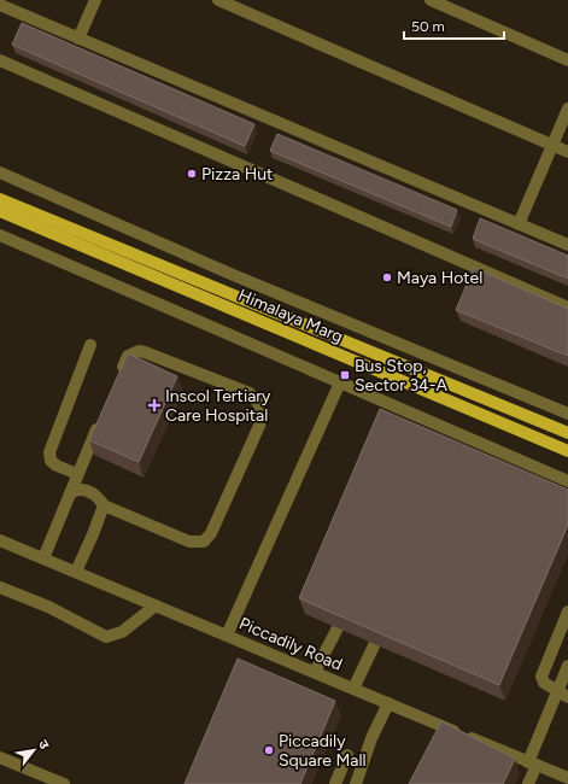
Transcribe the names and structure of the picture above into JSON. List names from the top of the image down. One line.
{"streets":{"main road":["Himalaya Marg"],"street":["Piccadily Road"]},"places":{"other":["Pizza Hut","Maya Hotel","Piccadily Square Mall"],"transit":["Bus Stop, Sector 34-A"],"health":["Inscol Tertiary Care Hospital"]},"scale_bar":"50 m","north":"top right"}
